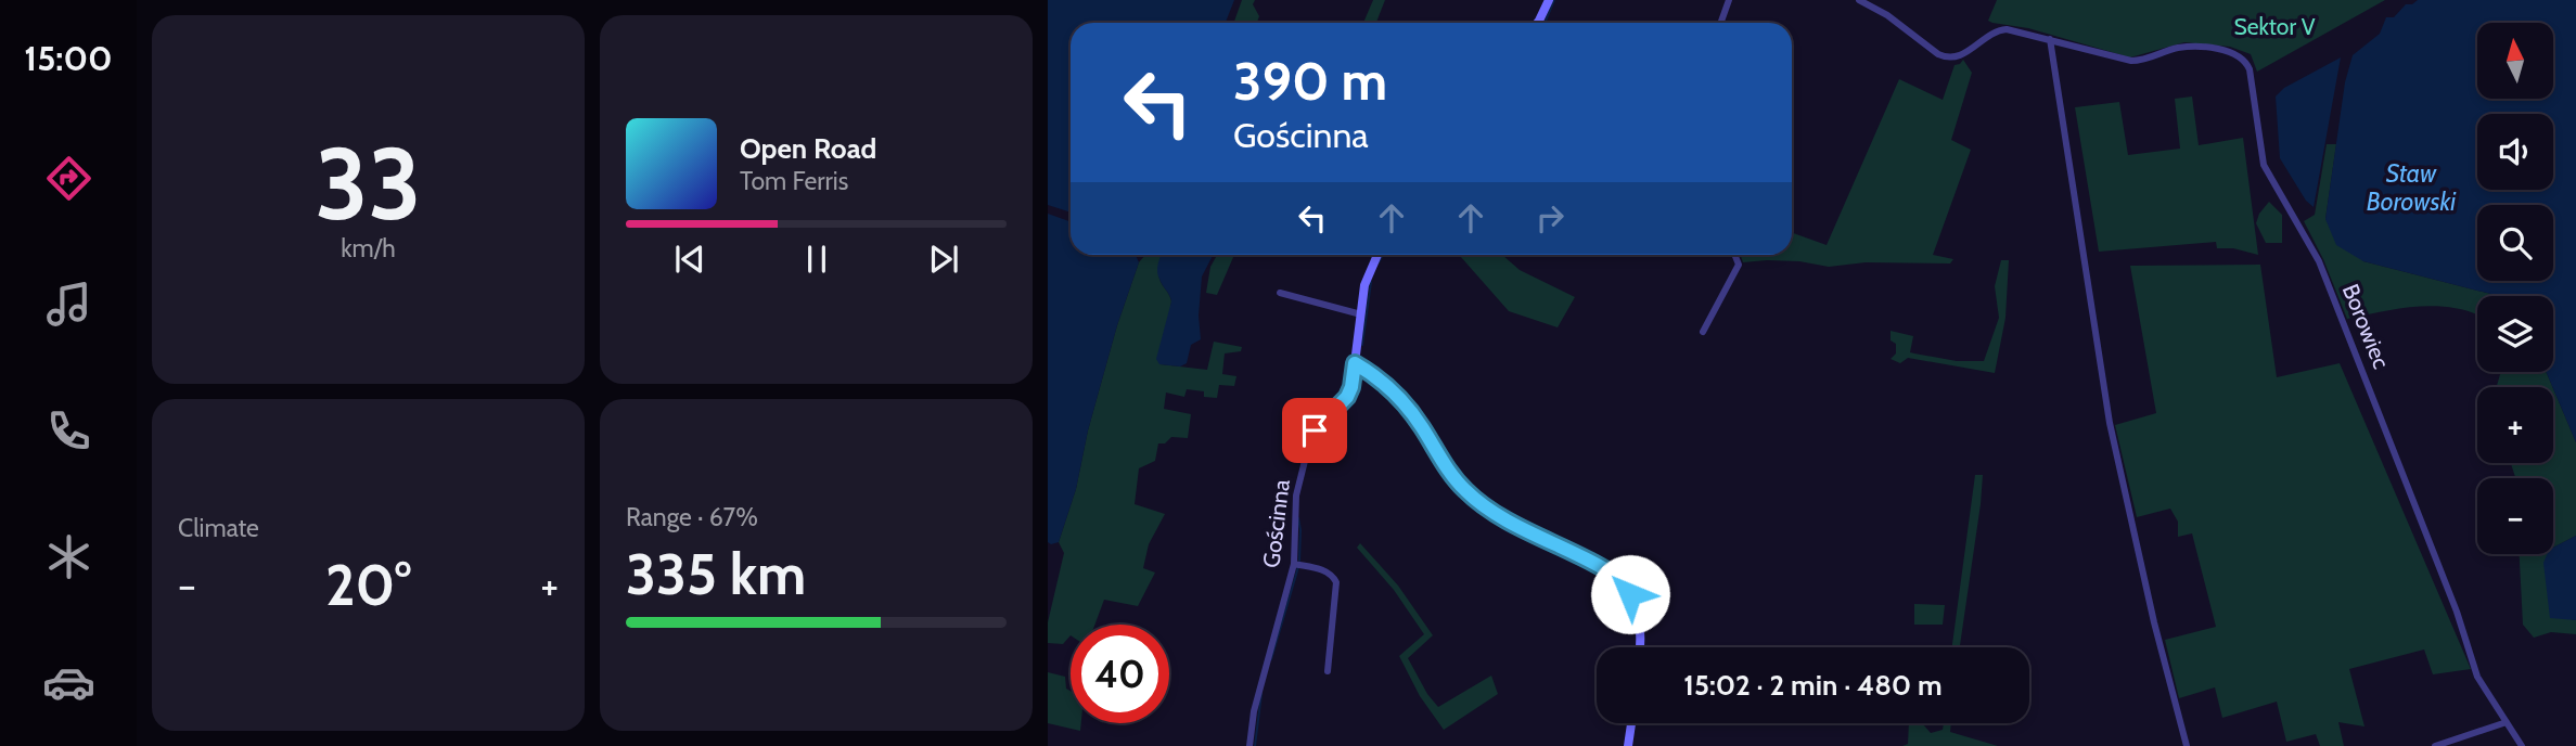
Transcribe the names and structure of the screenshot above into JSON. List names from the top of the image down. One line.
{"streets":{"street":["Borowiec","Gościnna"]},"water":["Staw Borowski"],"parks":["Sektor V"],"north":"top","page":{"tabs":"15:00","tile":[["33","km/h"],"Climate",["Range · 67%","335 km"]],"map_buttons":["+","−"],"turn":["390 m","Gościnna"],"song":["Open Road","Tom Ferris"],"heat":["−","20°","+"],"limit":"40","trip":"15:02 · 2 min · 480 m"}}
